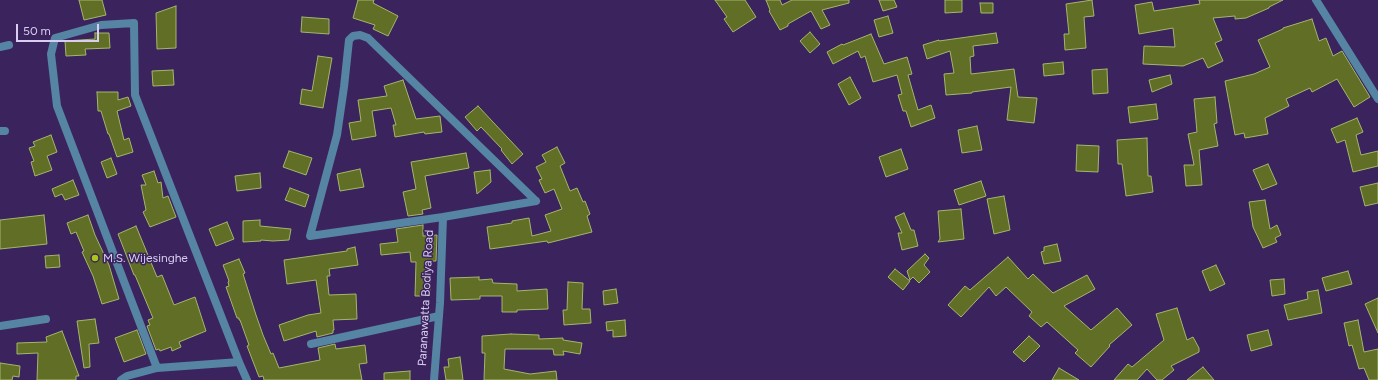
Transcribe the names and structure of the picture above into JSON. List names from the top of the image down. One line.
{"streets":{"street":["Paranawatta Bodiya Road"]},"places":["M.S. Wijesinghe"],"scale_bar":"50 m"}
